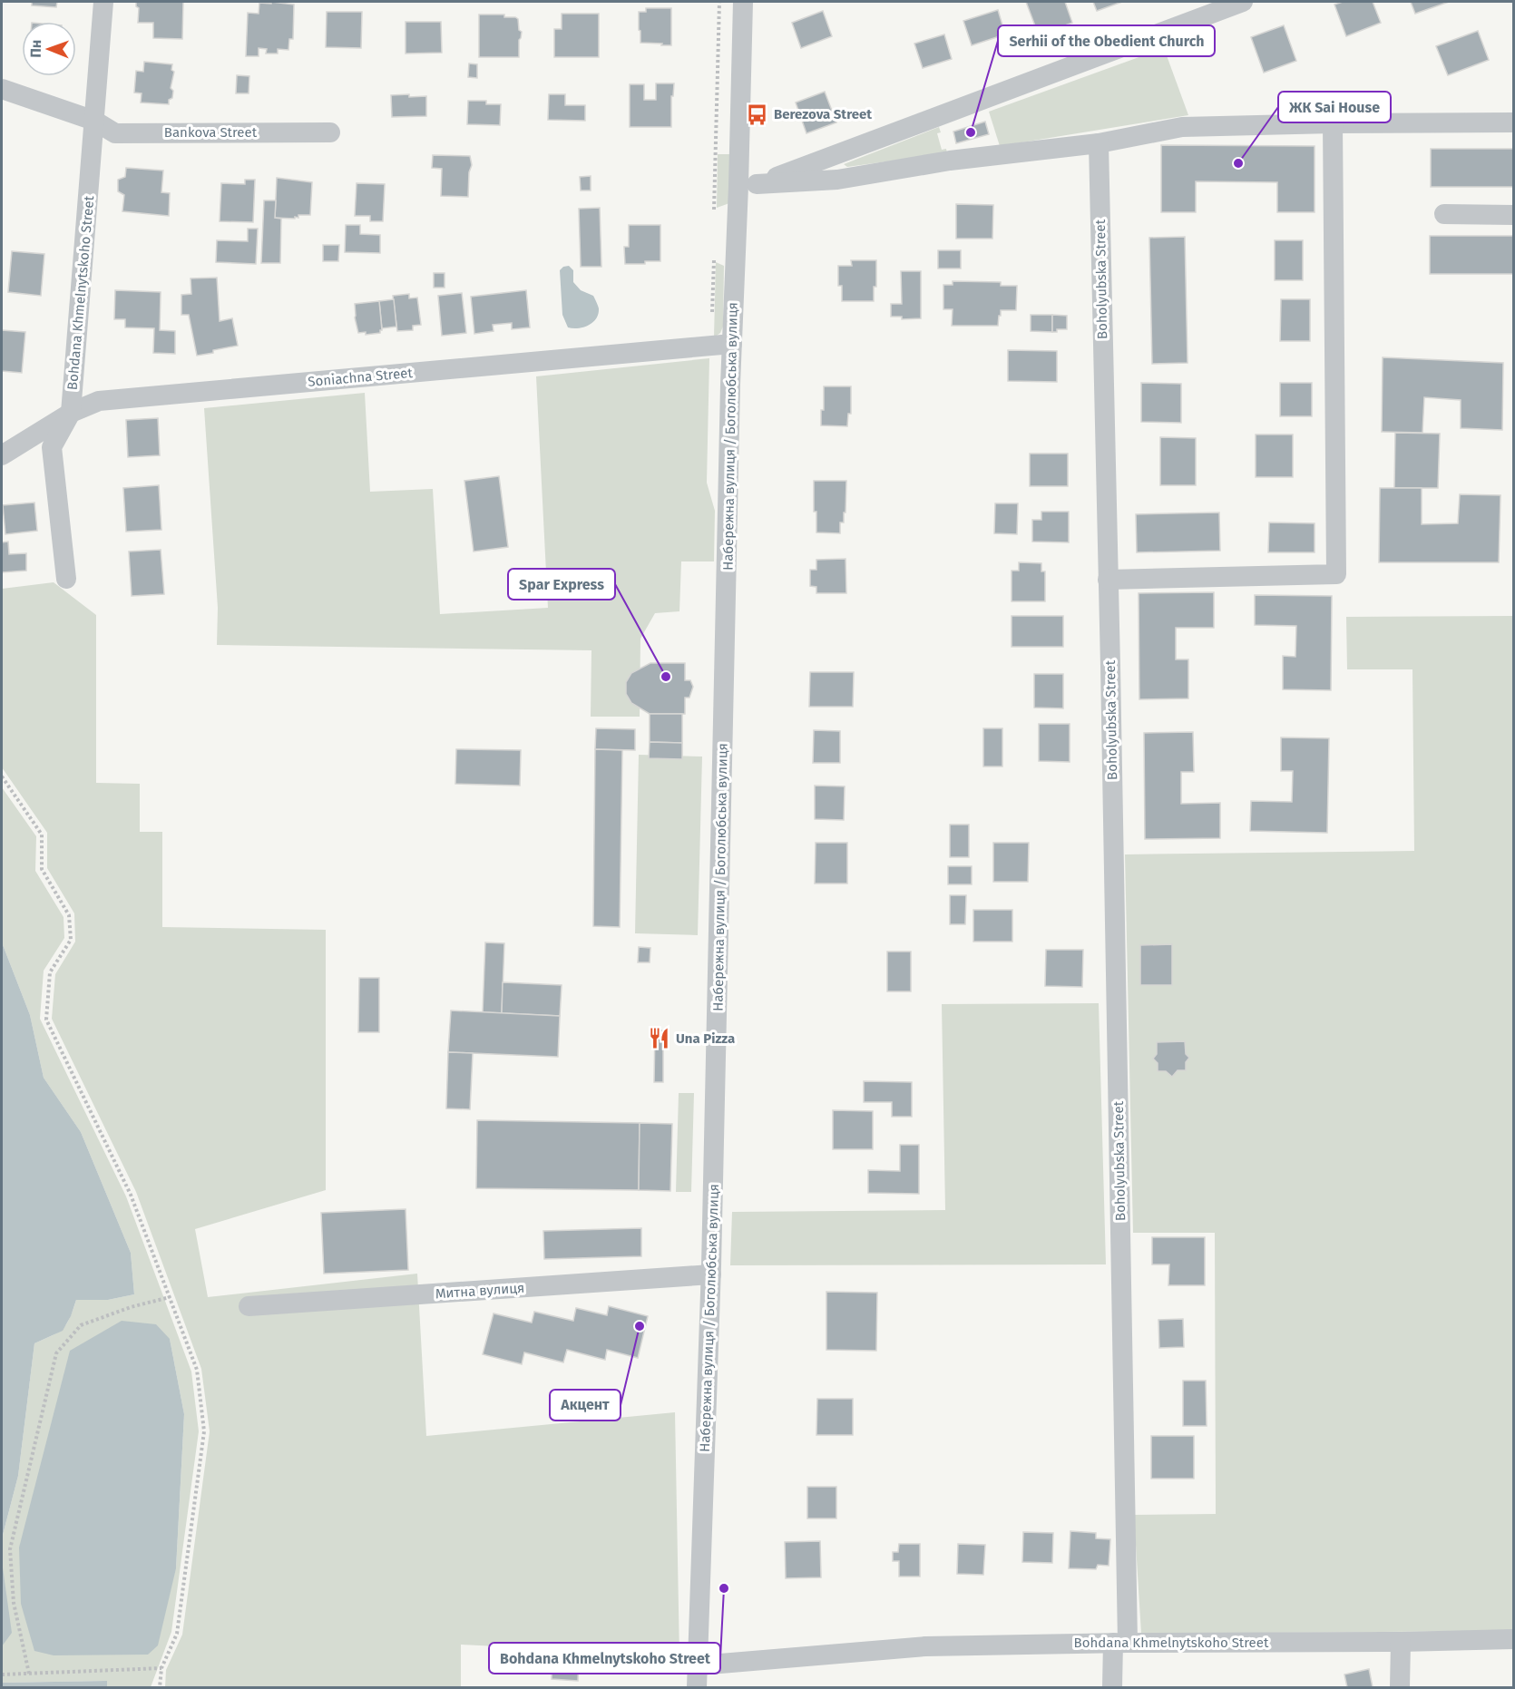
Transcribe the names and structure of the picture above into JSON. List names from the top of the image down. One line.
{"streets":{"street":["Bankova Street","Boholyubska Street","Bohdana Khmelnytskoho Street","Soniachna Street","Набережна вулиця / Боголюбська вулиця","Митна вулиця"]},"crossings":[["Bankova Street","Bohdana Khmelnytskoho Street"],["Boholyubska Street","Bohdana Khmelnytskoho Street"],["Bohdana Khmelnytskoho Street","Soniachna Street"],["Bohdana Khmelnytskoho Street","Набережна вулиця / Боголюбська вулиця"],["Soniachna Street","Набережна вулиця / Боголюбська вулиця"],["Набережна вулиця / Боголюбська вулиця","Митна вулиця"]],"places":{"bus stop":["Berezova Street"],"other":["Serhii of the Obedient Church","ЖК Sai House","Spar Express","Акцент","Bohdana Khmelnytskoho Street"],"restaurant":["Una Pizza"]},"north":"left"}
